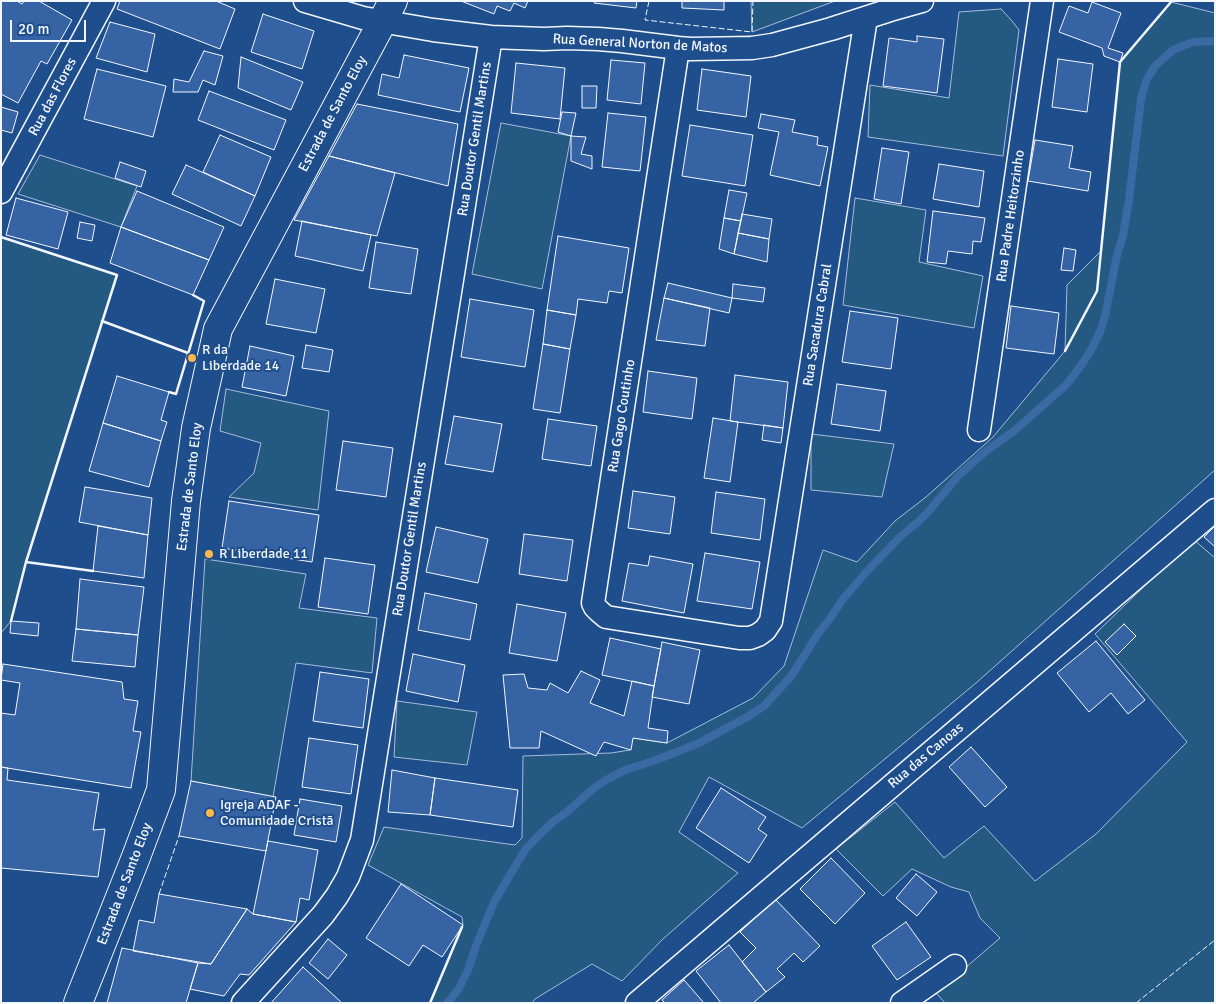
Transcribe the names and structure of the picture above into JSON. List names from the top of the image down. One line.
{"streets":{"main road":["Estrada de Santo Eloy"],"street":["Rua General Norton de Matos","Rua das Flores","Rua Doutor Gentil Martins","Rua Padre Heitorzinho","Rua Sacadura Cabral","Rua Gago Coutinho","Rua das Canoas"]},"crossings":[["Rua General Norton de Matos","Estrada de Santo Eloy"],["Rua General Norton de Matos","Rua Doutor Gentil Martins"],["Rua General Norton de Matos","Rua Sacadura Cabral"],["Rua General Norton de Matos","Rua Gago Coutinho"],["Rua Sacadura Cabral","Rua Gago Coutinho"]],"places":["R da Liberdade 14","R Liberdade 11","Igreja ADAF - Comunidade Cristã"],"scale_bar":"20 m"}
